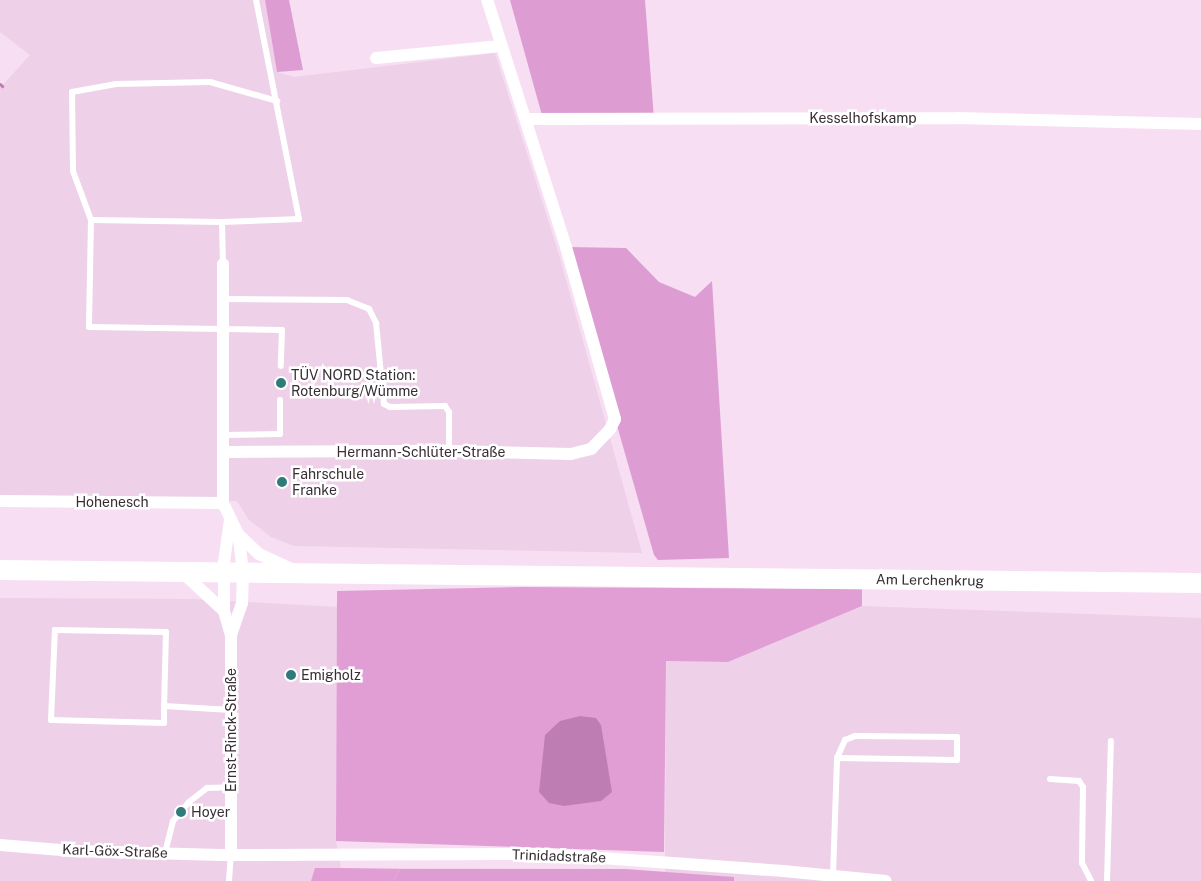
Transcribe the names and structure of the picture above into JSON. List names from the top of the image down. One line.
{"streets":{"main road":["Am Lerchenkrug"],"street":["Kesselhofskamp","Hermann-Schlüter-Straße","Hohenesch","Ernst-Rinck-Straße","Karl-Göx-Straße","Trinidadstraße"]},"crossings":[["Kesselhofskamp","Hermann-Schlüter-Straße"],["Am Lerchenkrug","Ernst-Rinck-Straße"],["Ernst-Rinck-Straße","Karl-Göx-Straße"],["Ernst-Rinck-Straße","Trinidadstraße"],["Karl-Göx-Straße","Trinidadstraße"]],"places":["TÜV NORD Station: Rotenburg/Wümme","Fahrschule Franke","Emigholz","Hoyer"]}
